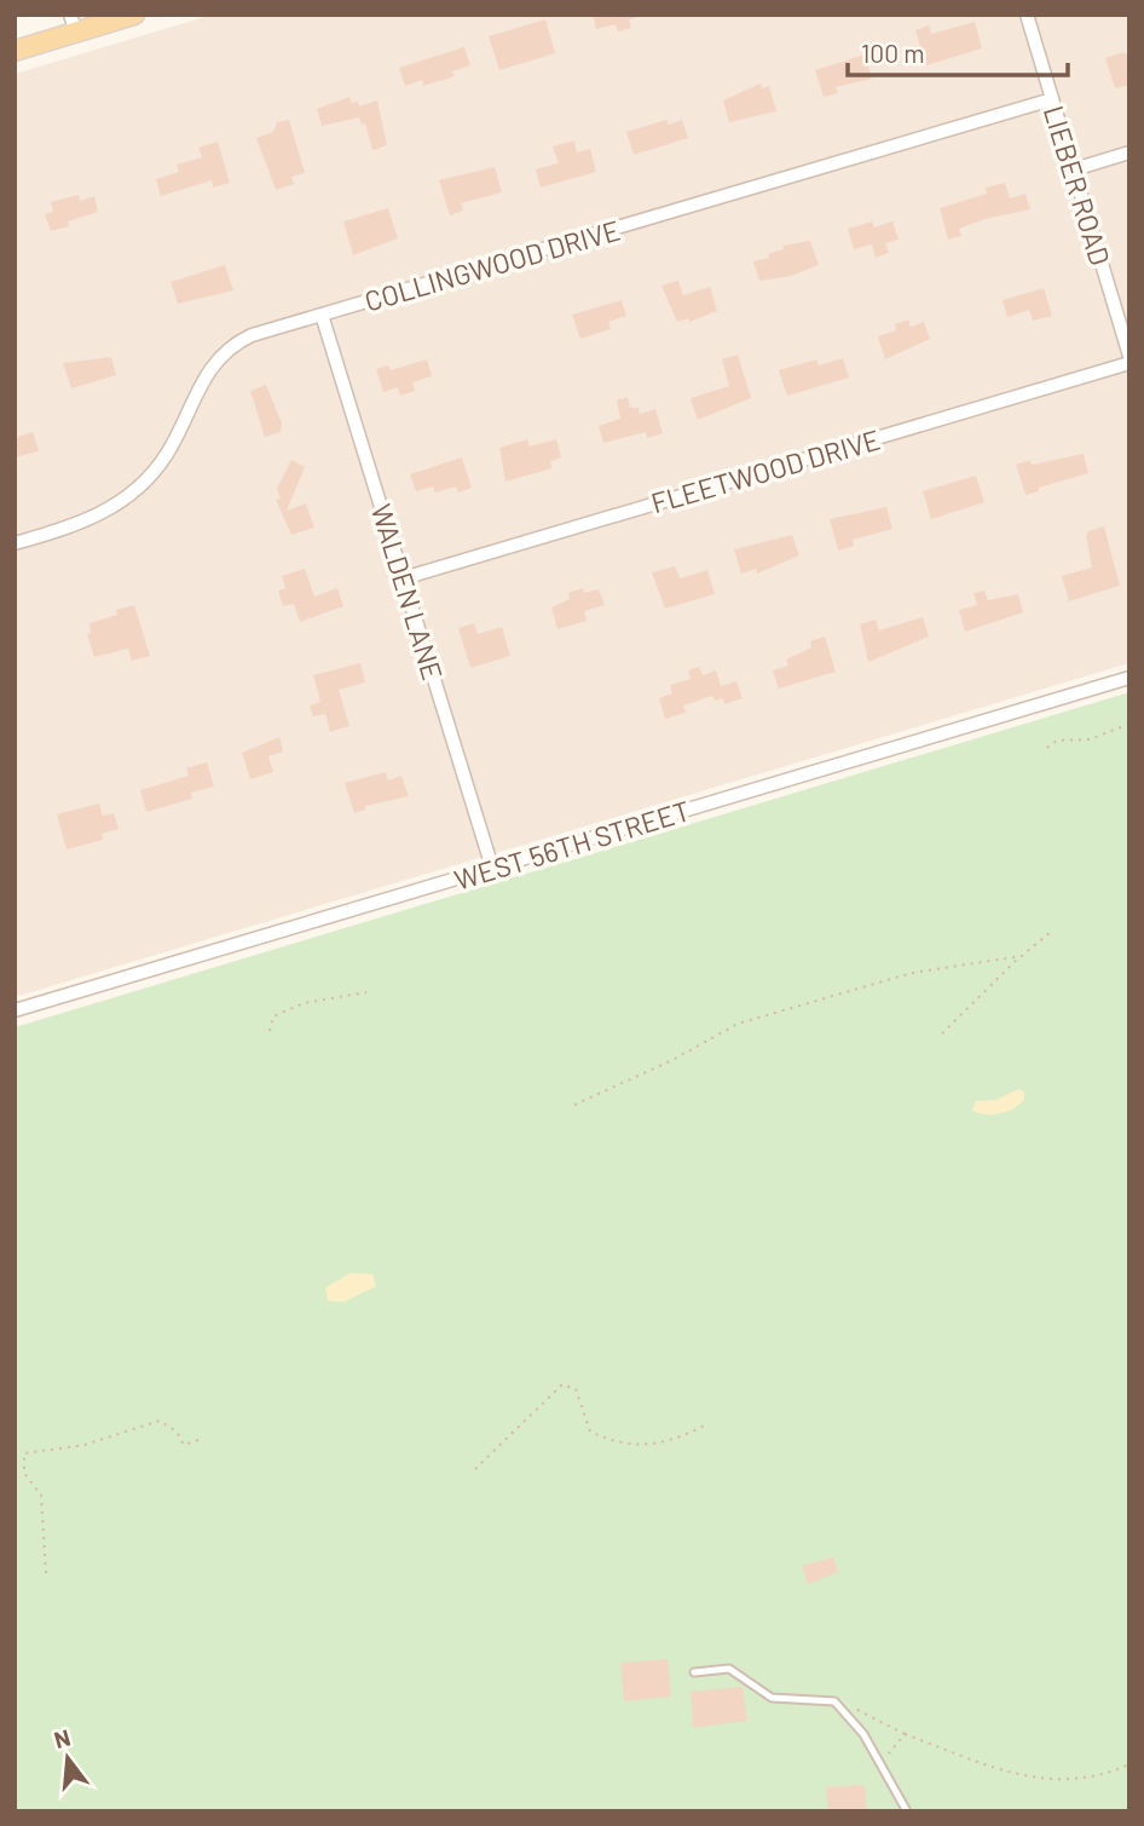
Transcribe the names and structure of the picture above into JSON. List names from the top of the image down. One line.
{"streets":{"street":["LIEBER ROAD","COLLINGWOOD DRIVE","FLEETWOOD DRIVE","WALDEN LANE","WEST 56TH STREET"]},"crossings":[["LIEBER ROAD","COLLINGWOOD DRIVE"],["COLLINGWOOD DRIVE","WALDEN LANE"],["FLEETWOOD DRIVE","WALDEN LANE"],["WALDEN LANE","WEST 56TH STREET"]],"scale_bar":"100 m","north":"top"}
